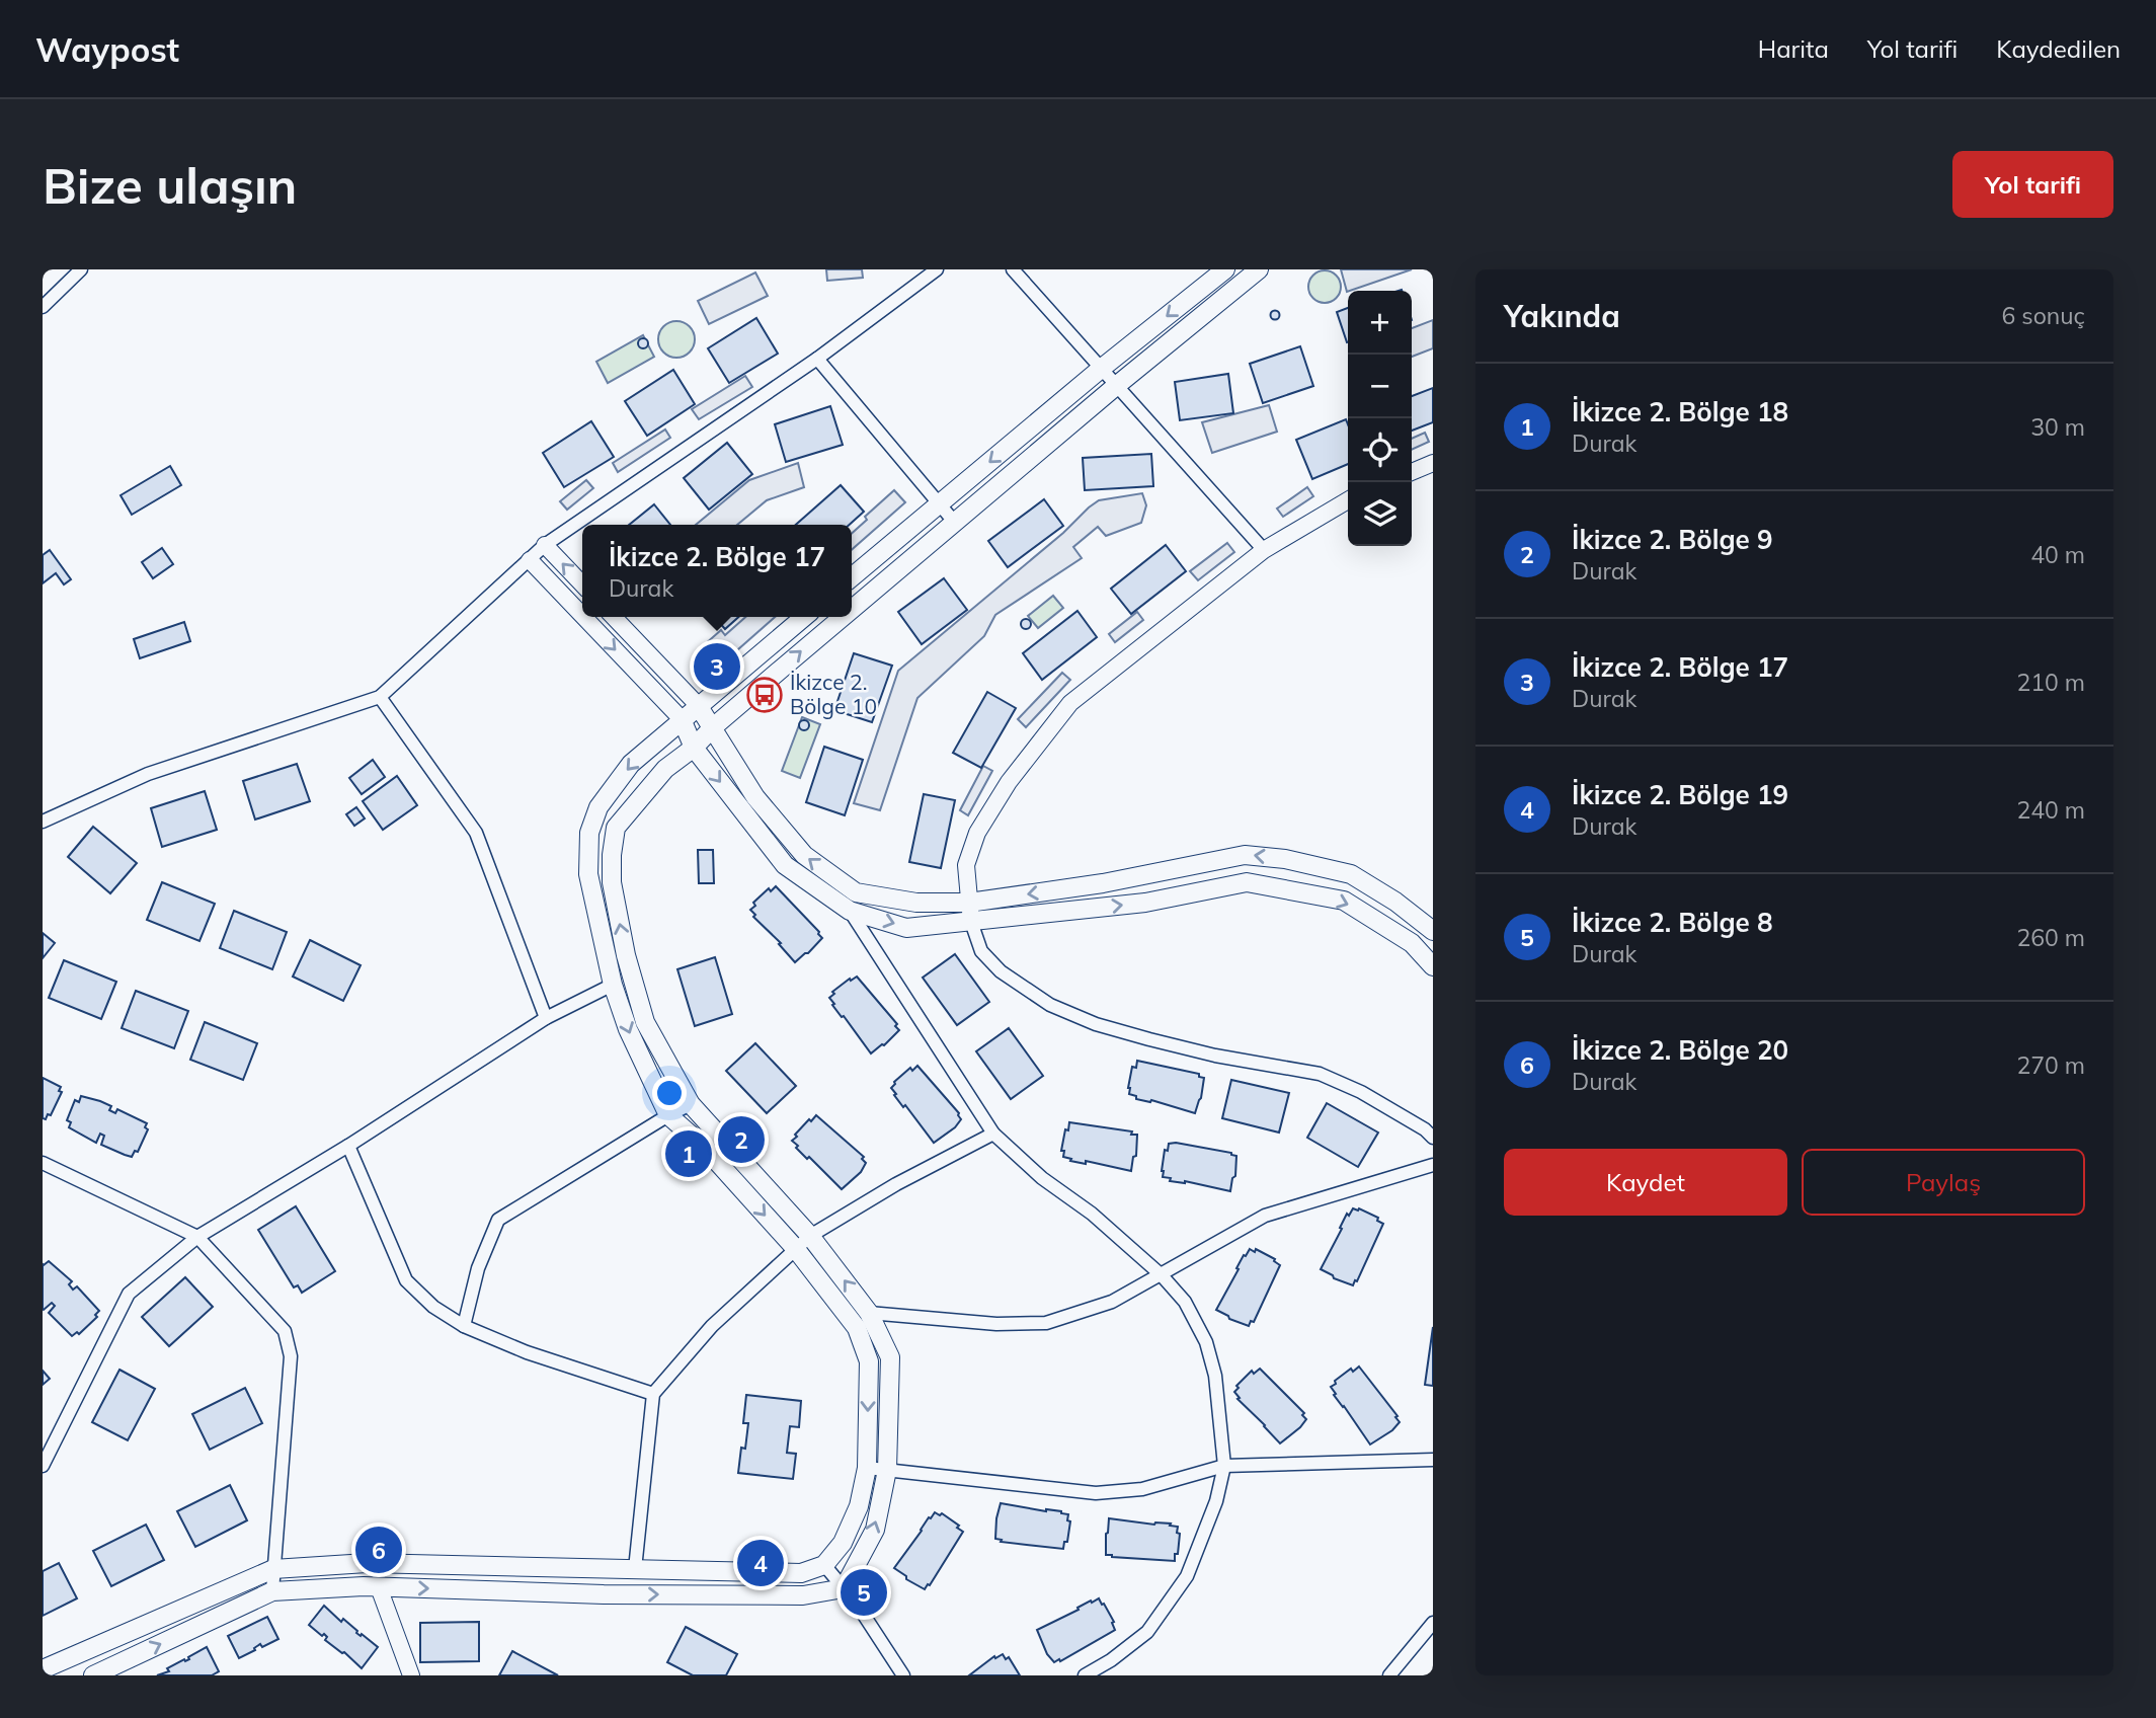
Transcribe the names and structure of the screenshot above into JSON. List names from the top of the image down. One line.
{"places":{"bus stop":["İkizce 2. Bölge 10"]},"page":{"header":"Waypost","nav":["Harita","Yol tarifi","Kaydedilen"],"buttons":["Yol tarifi",["Kaydet","Paylaş"]],"title":"Bize ulaşın","heading":["Yakında","6 sonuç"],"map_buttons":["+","−"],"list":[{"mark":"1","name":"İkizce 2. Bölge 18","note":"Durak","value":"30 m"},{"mark":"2","name":"İkizce 2. Bölge 9","note":"Durak","value":"40 m"},{"mark":"3","name":"İkizce 2. Bölge 17","note":"Durak","value":"210 m"},{"mark":"4","name":"İkizce 2. Bölge 19","note":"Durak","value":"240 m"},{"mark":"5","name":"İkizce 2. Bölge 8","note":"Durak","value":"260 m"},{"mark":"6","name":"İkizce 2. Bölge 20","note":"Durak","value":"270 m"}],"popup":["İkizce 2. Bölge 17","Durak"],"pins":["3","2","1","6","4","5"]}}
